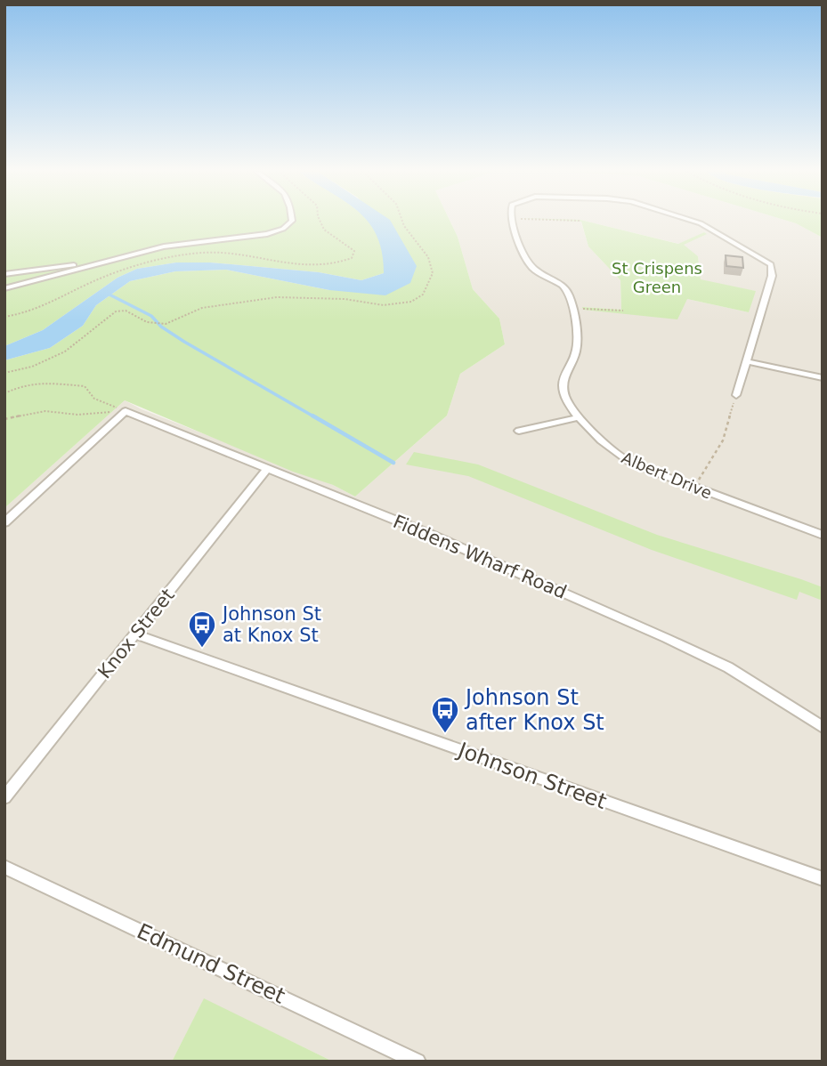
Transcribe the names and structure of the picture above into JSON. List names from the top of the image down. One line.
{"streets":{"street":["Albert Drive","Fiddens Wharf Road","Knox Street","Johnson Street","Edmund Street"]},"crossings":[["Fiddens Wharf Road","Knox Street"],["Knox Street","Johnson Street"]],"parks":["St Crispens Green"],"places":{"bus stop":["Johnson St at Knox St","Johnson St after Knox St"]}}
